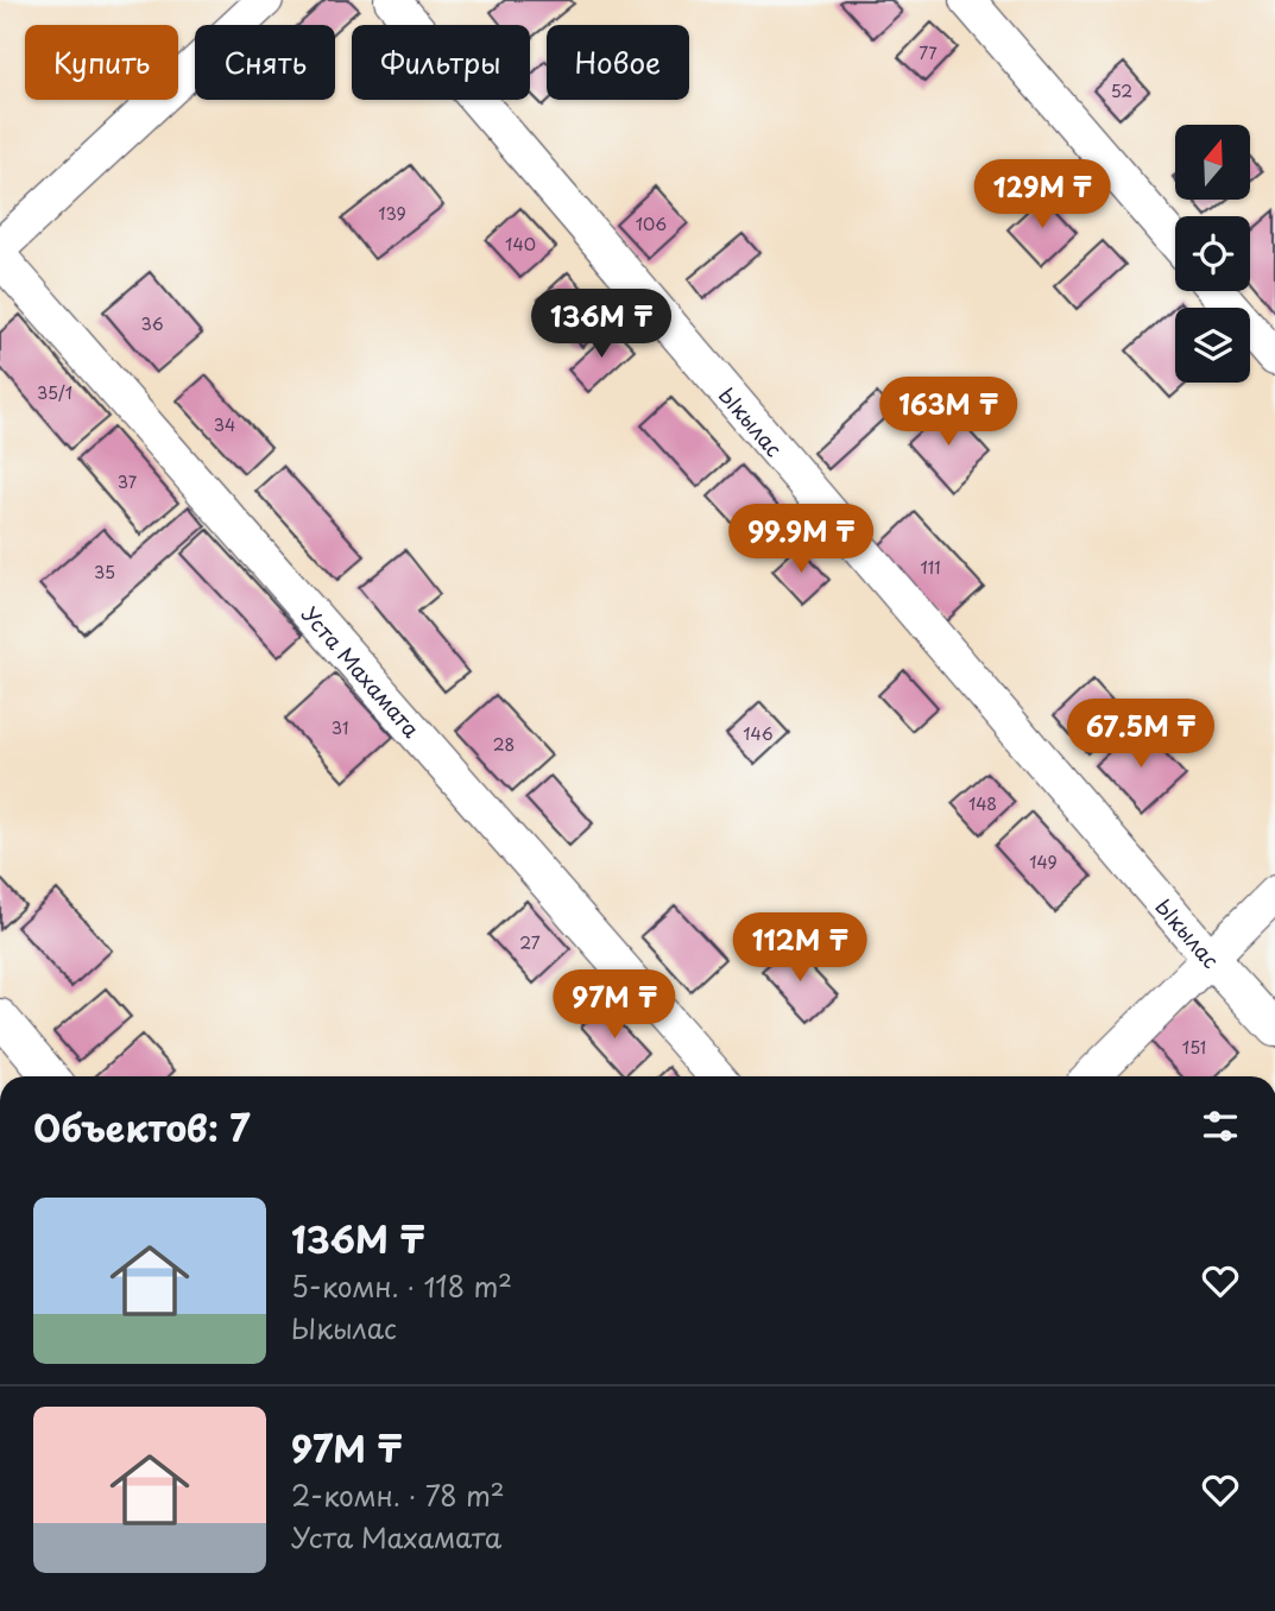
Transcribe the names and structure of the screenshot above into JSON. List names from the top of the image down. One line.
{"streets":{"street":["Ыкылас","Уста Махамата"]},"house_numbers":["77","52","139","106","140","36","35/1","34","37","111","35","31","146","28","148","149","27","151"],"north":"top","page":{"chip":["Купить","Снять","Фильтры","Новое"],"price":["129M ₸","136M ₸","163M ₸","99.9M ₸","67.5M ₸","112M ₸","97M ₸"],"heading":"Объектов: 7","list":[{"name":"136M ₸","note":"5-комн. · 118 m² · Ыкылас"},{"name":"97M ₸","note":"2-комн. · 78 m² · Уста Махамата"}]}}
